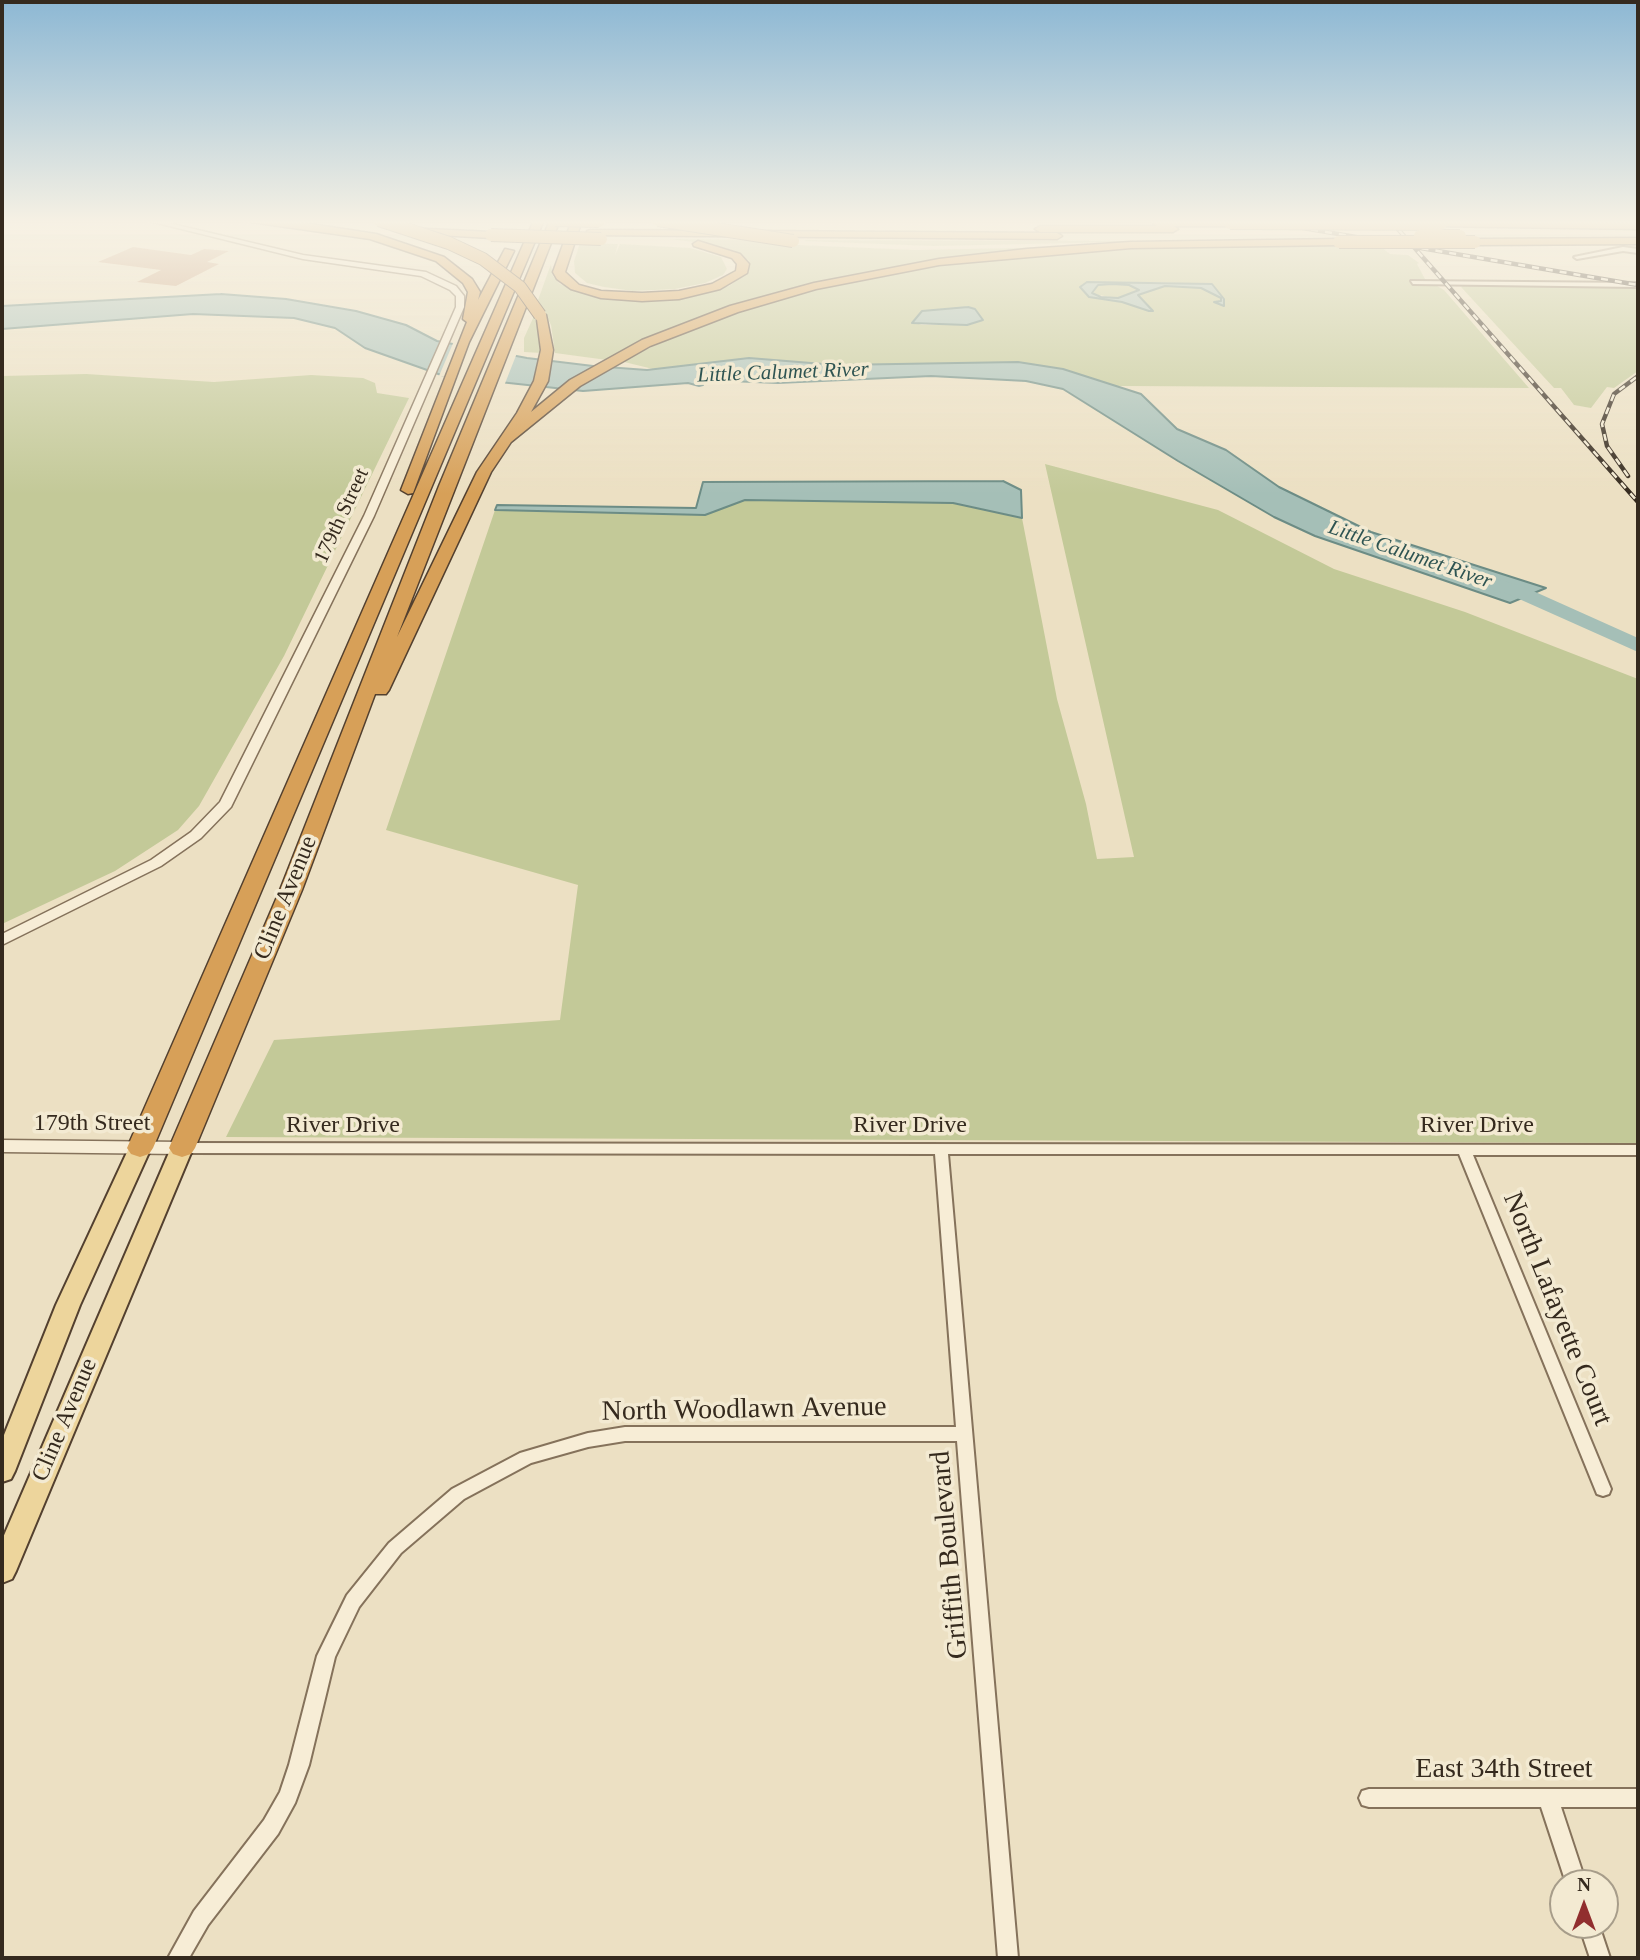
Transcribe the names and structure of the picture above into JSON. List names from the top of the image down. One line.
{"streets":{"highway":["Cline Avenue"],"street":["179th Street","River Drive","North Lafayette Court","North Woodlawn Avenue","Griffith Boulevard","East 34th Street"]},"crossings":[["179th Street","Cline Avenue"],["179th Street","River Drive"],["Cline Avenue","River Drive"],["River Drive","North Lafayette Court"],["River Drive","Griffith Boulevard"],["North Woodlawn Avenue","Griffith Boulevard"]],"water":["Little Calumet River"],"north":"top"}
